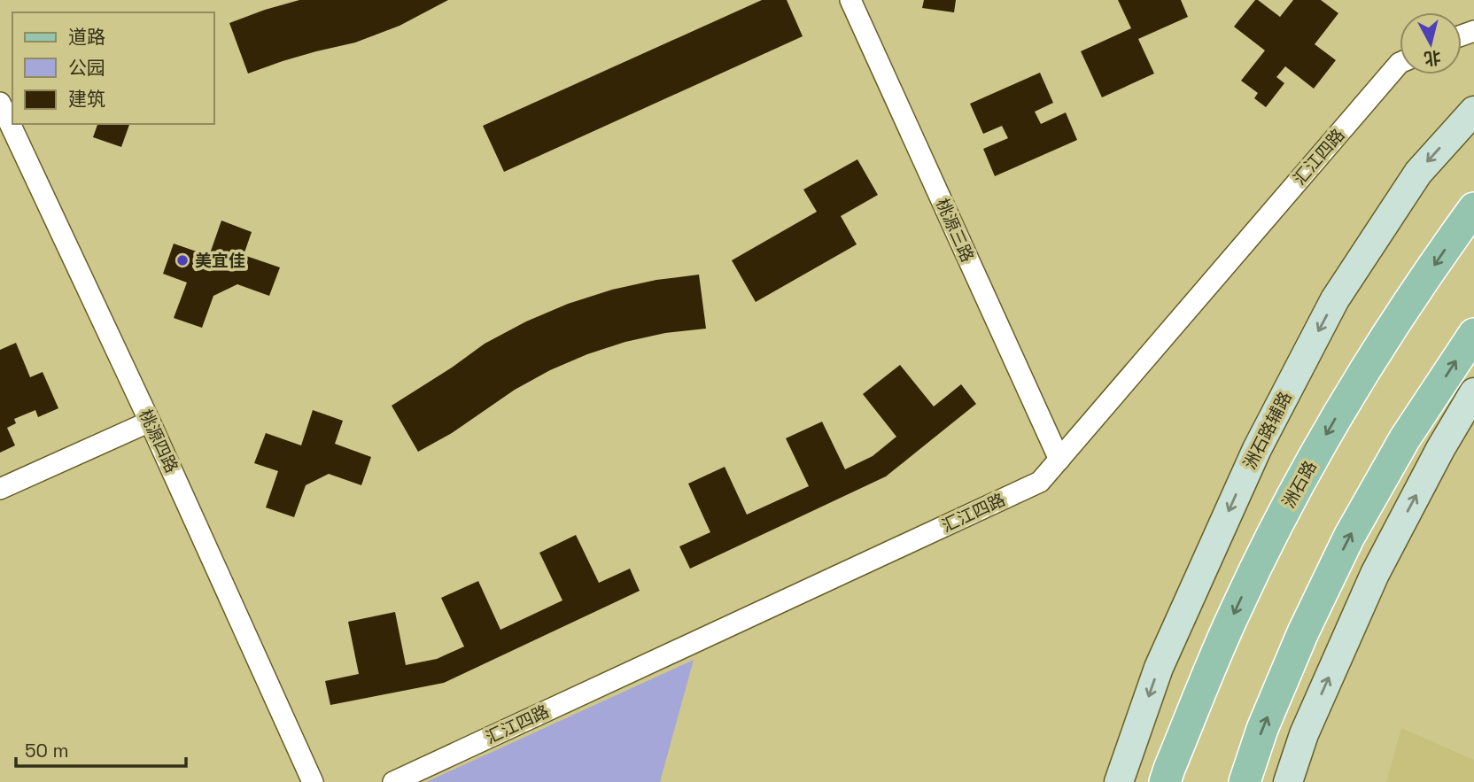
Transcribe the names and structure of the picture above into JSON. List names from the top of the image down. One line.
{"streets":{"main road":["洲石路辅路","洲石路"],"street":["汇江四路","桃源三路","桃源四路"]},"crossings":[["汇江四路","桃源三路"]],"places":["美宜佳"],"legend":["道路","公园","建筑"],"scale_bar":"50 m","north":"bottom"}
